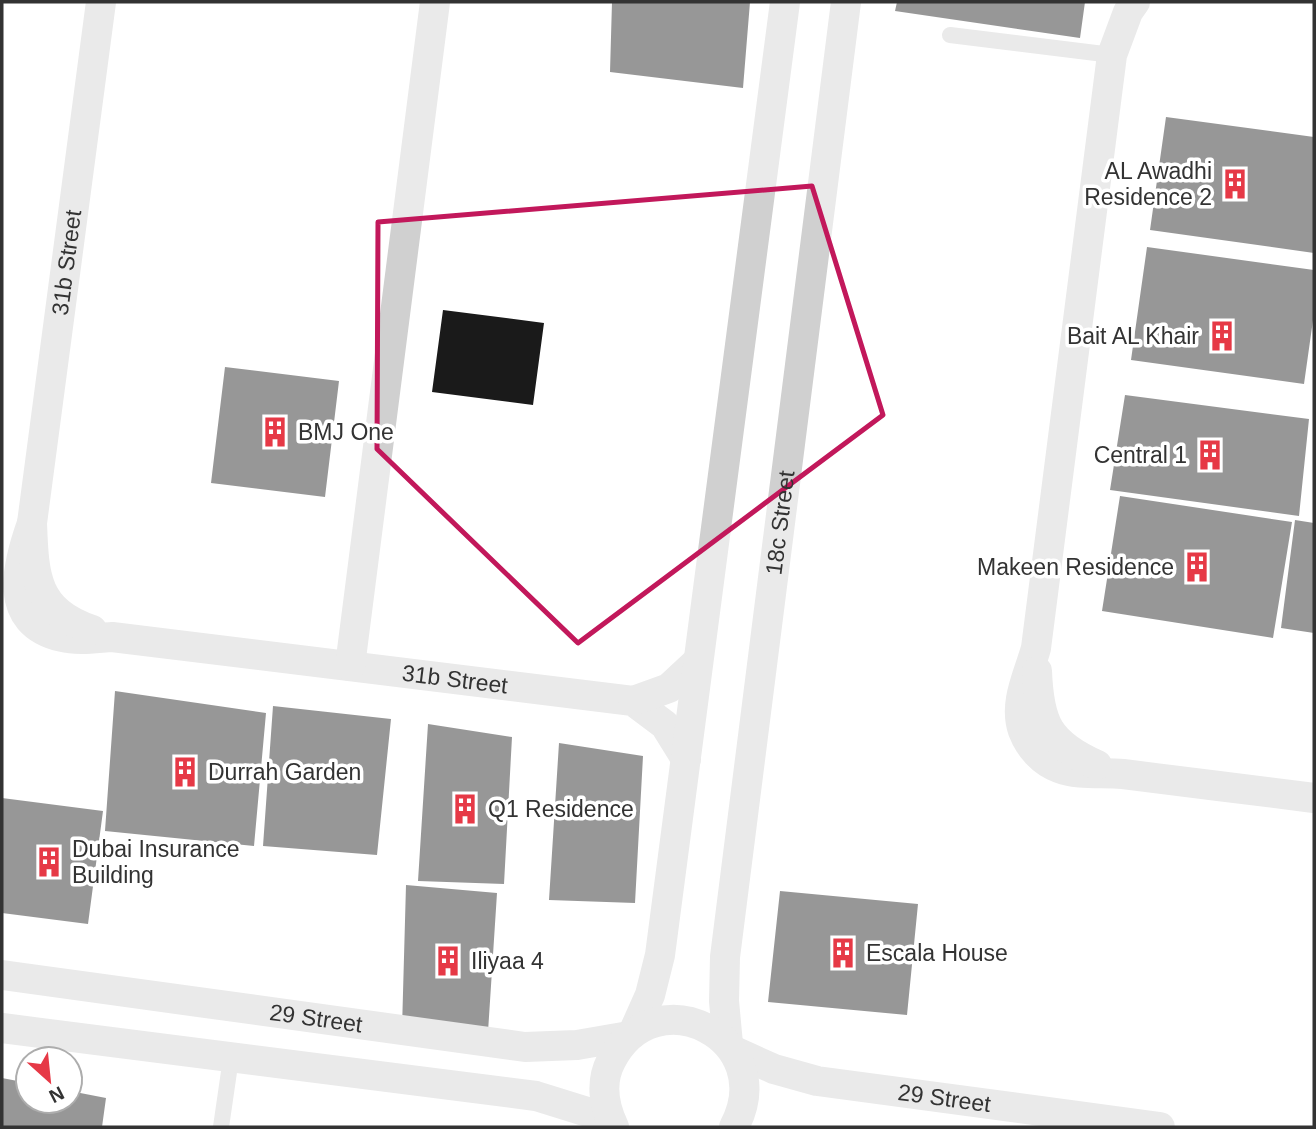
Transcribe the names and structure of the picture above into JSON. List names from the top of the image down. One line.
{"streets":{"street":["31b Street","18c Street","29 Street"]},"crossings":[["18c Street","29 Street"]],"places":{"building":["AL Awadhi Residence 2","Bait AL Khair","BMJ One","Central 1","Makeen Residence","Durrah Garden","Q1 Residence","Dubai Insurance Building","Escala House","Iliyaa 4"]},"north":"bottom right"}
